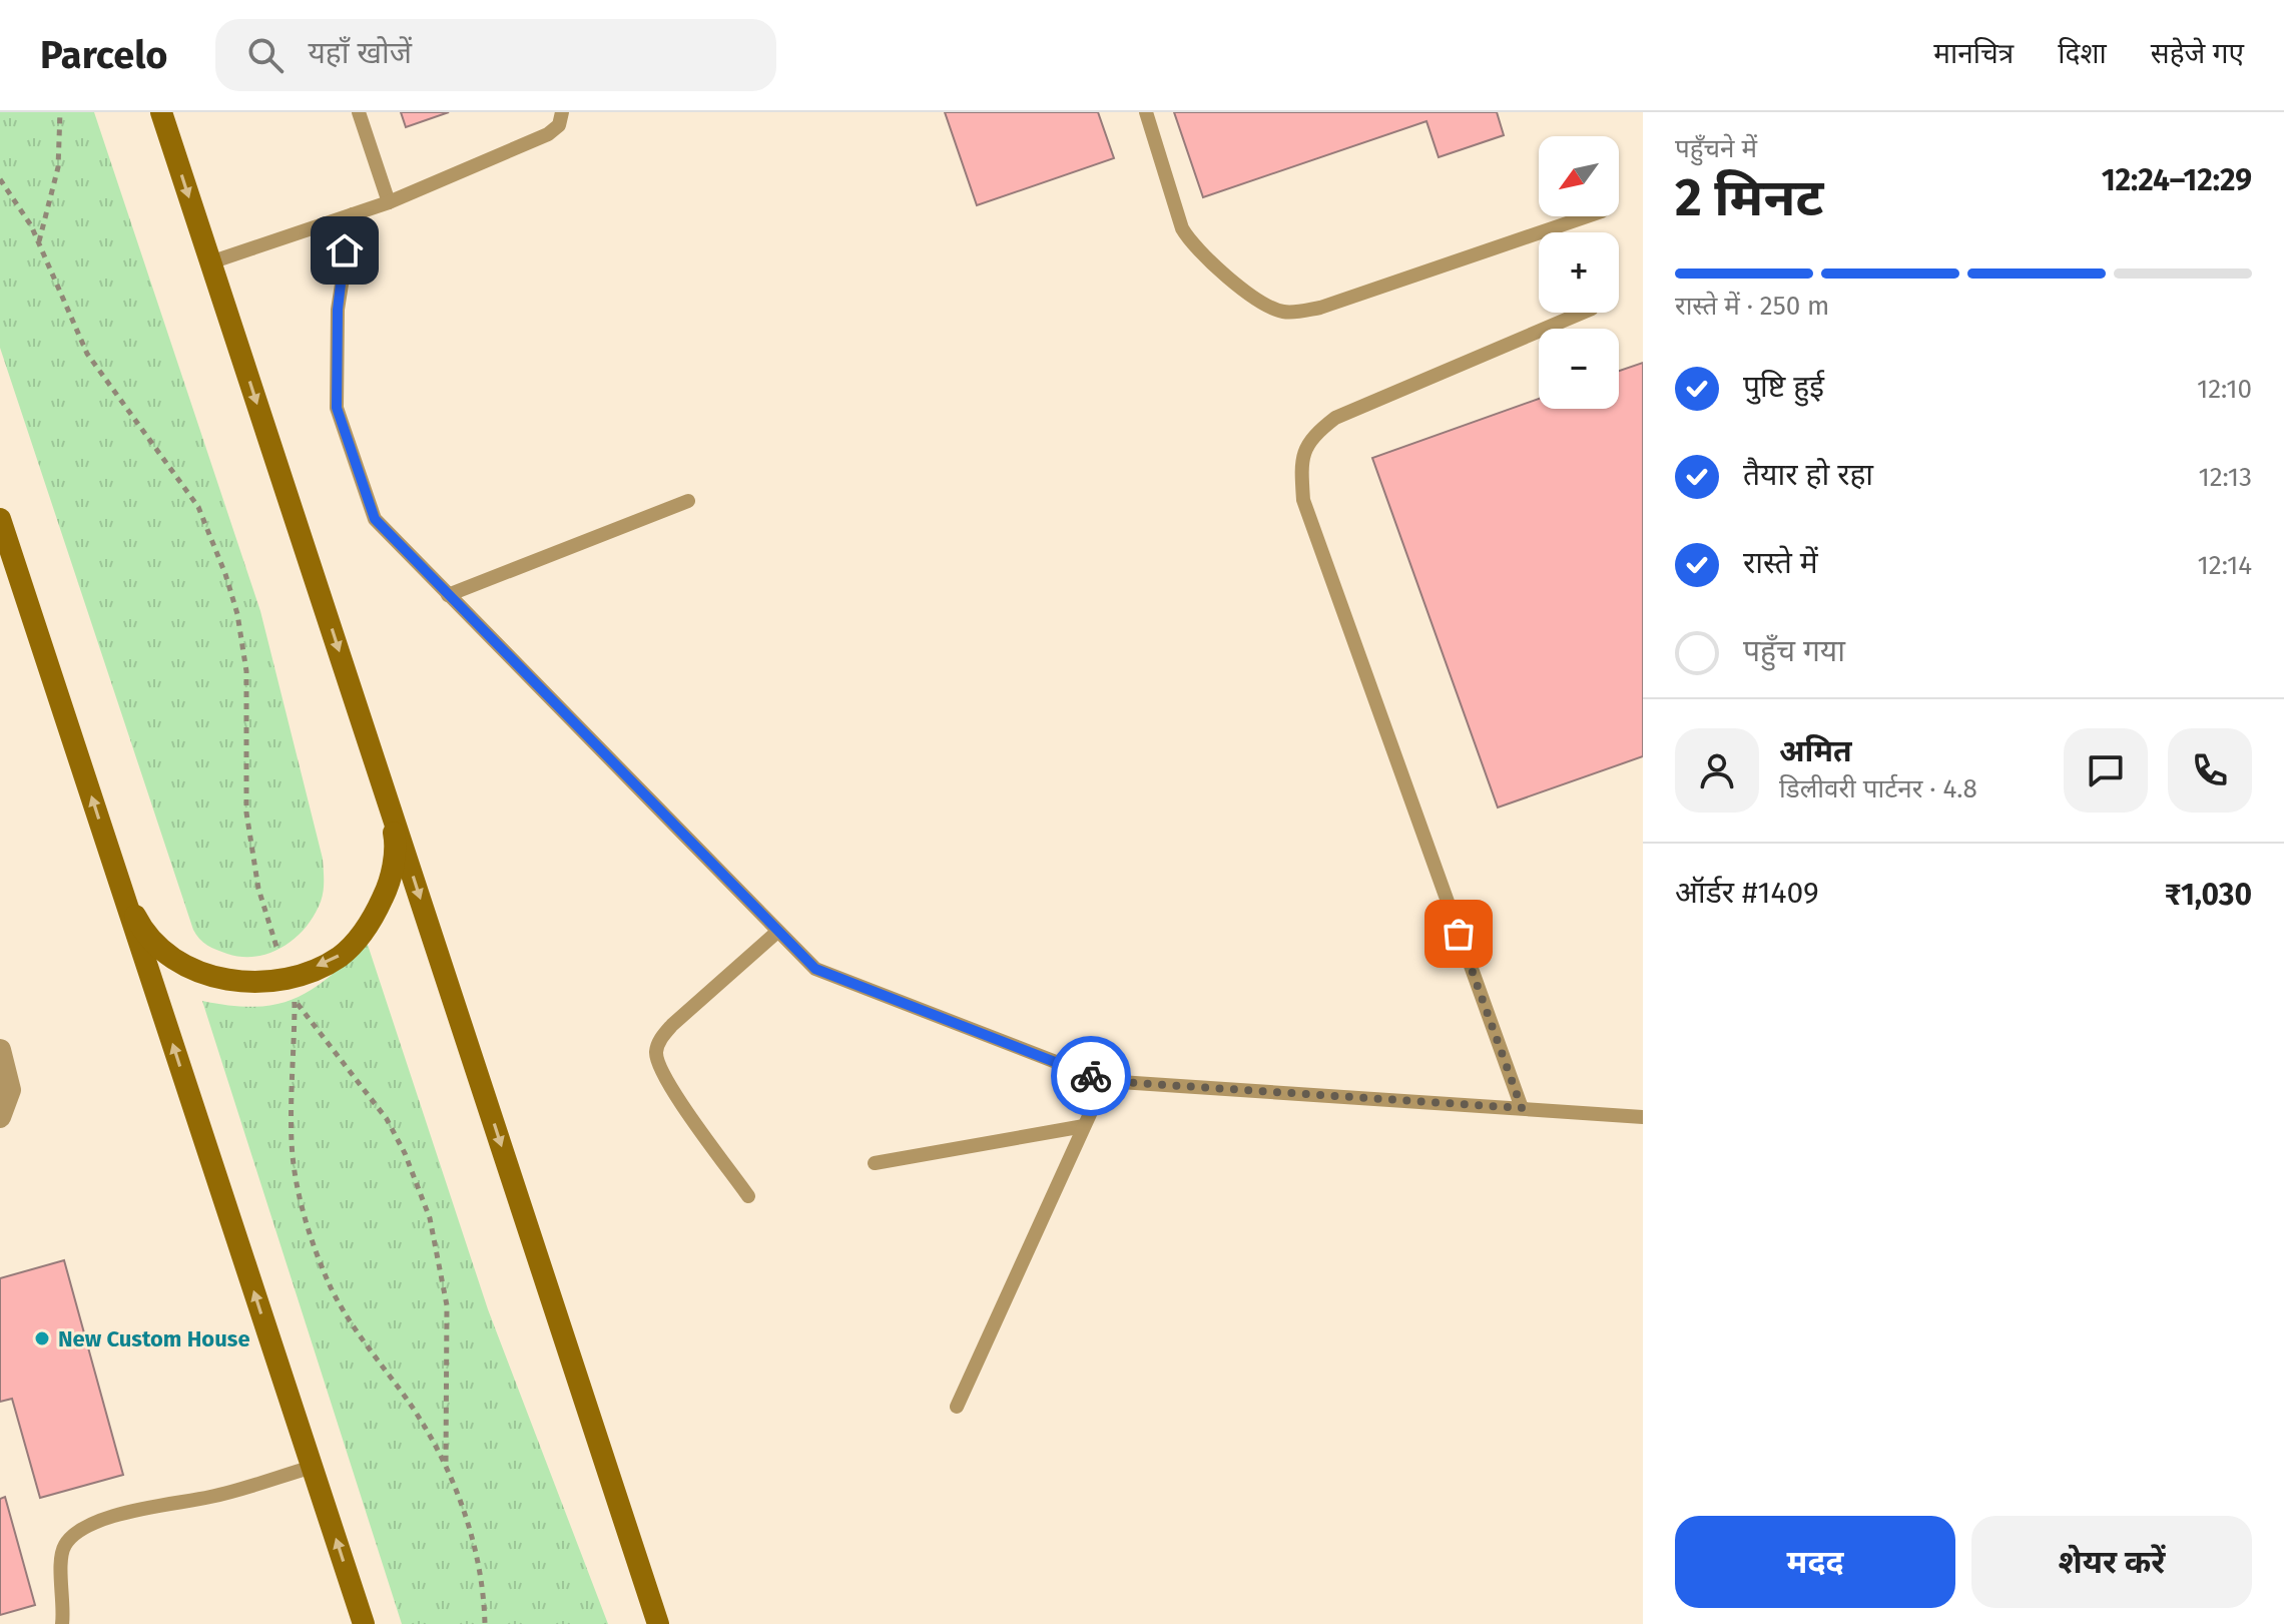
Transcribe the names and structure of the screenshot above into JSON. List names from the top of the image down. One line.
{"places":["New Custom House"],"north":"bottom left","page":{"header":"Parcelo","search":"यहाँ खोजें","nav":["मानचित्र","दिशा","सहेजे गए"],"heading":["2 मिनट","पहुँचने में","12:24–12:29"],"panel":["अमित","डिलीवरी पार्टनर · 4.8","ऑर्डर #1409","₹1,030"],"map_buttons":["+","−"],"bar":"रास्ते में · 250 m","list":[["पुष्टि हुई","12:10"],["तैयार हो रहा","12:13"],["रास्ते में","12:14"],"पहुँच गया"],"buttons":["मदद","शेयर करें"]}}
